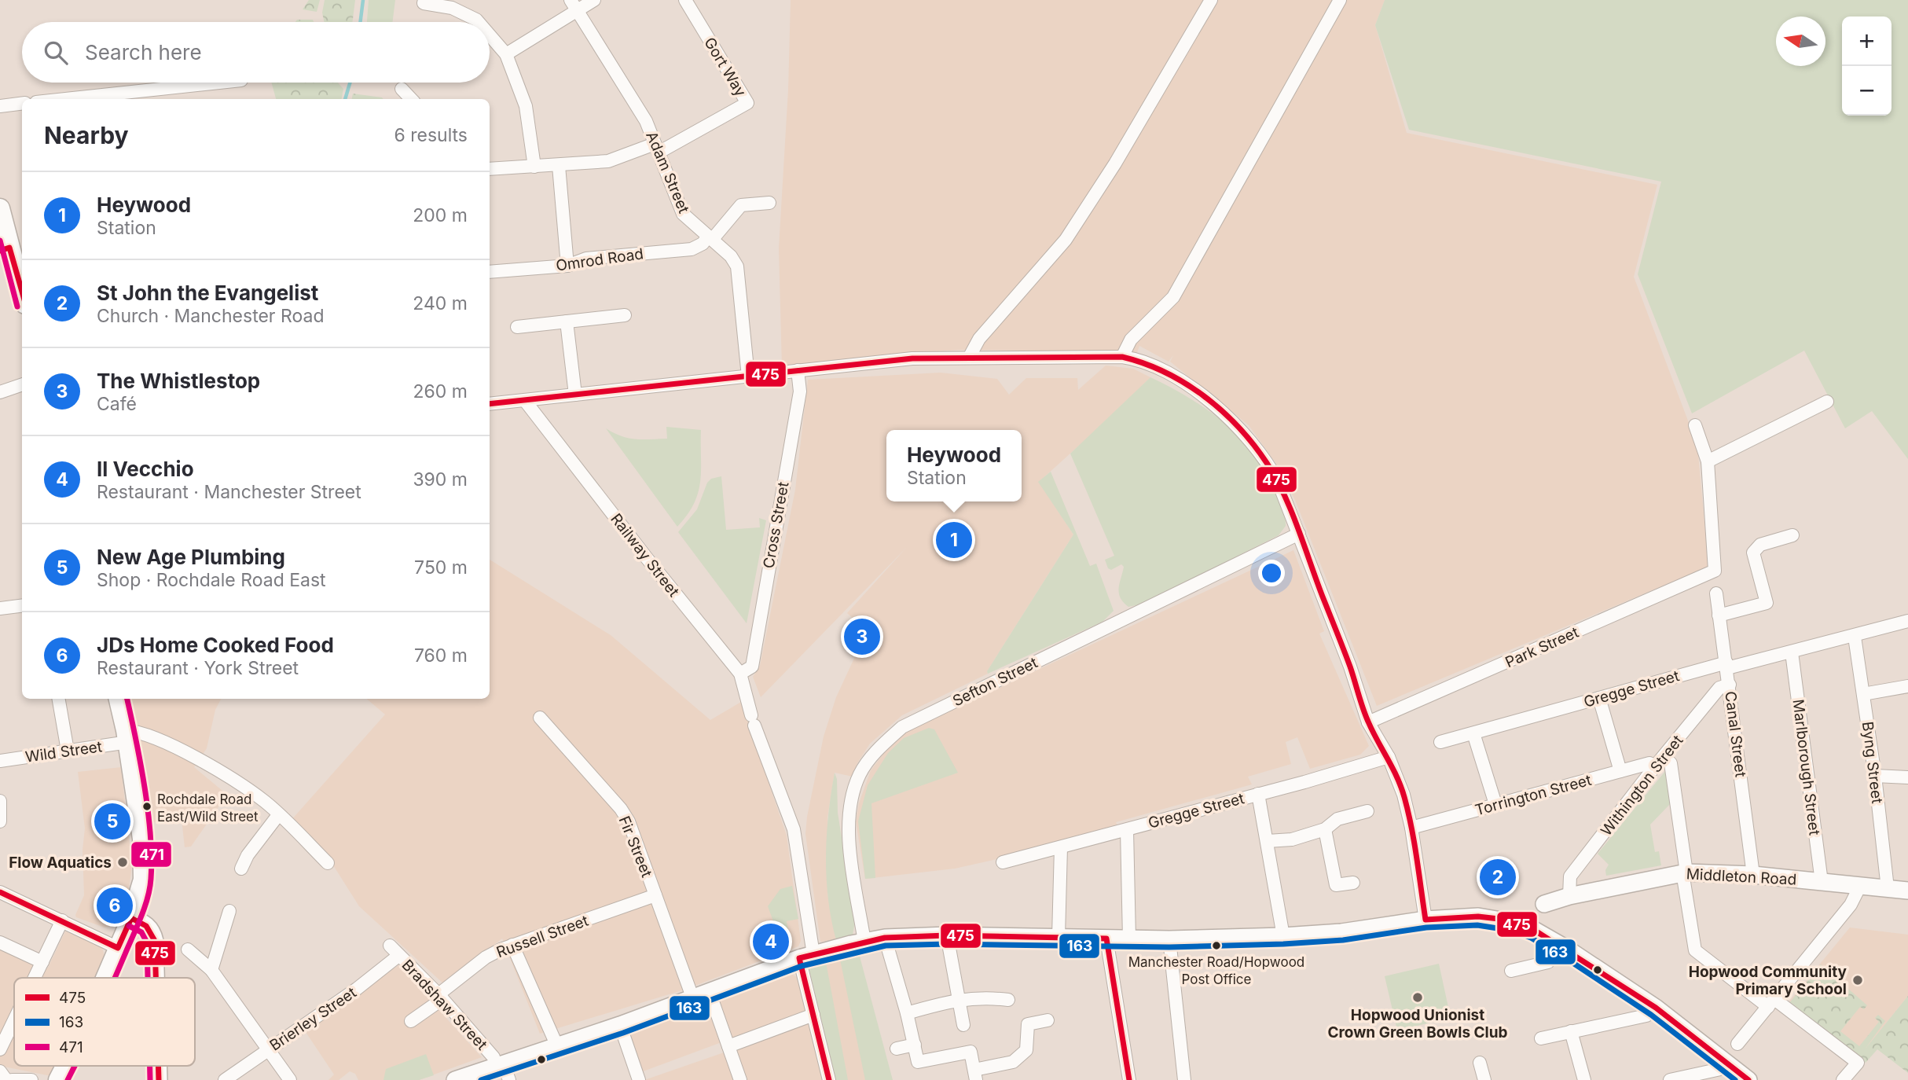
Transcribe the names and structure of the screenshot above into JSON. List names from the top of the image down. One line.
{"streets":{"main road":["Middleton Road"],"street":["Gort Way","Adam Street","Omrod Road","Cross Street","Railway Street","Park Street","Sefton Street","Gregge Street","Canal Street","Wild Street","Byng Street","Marlborough Street","Withington Street","Torrington Street","Fir Street","Russell Street","Bradshaw Street","Brierley Street"]},"crossings":[["Gort Way","Adam Street"],["Adam Street","Omrod Road"],["Cross Street","Railway Street"],["Gregge Street","Canal Street"],["Gregge Street","Byng Street"],["Gregge Street","Marlborough Street"],["Canal Street","Withington Street"],["Canal Street","Middleton Road"],["Byng Street","Middleton Road"],["Marlborough Street","Middleton Road"],["Withington Street","Torrington Street"],["Withington Street","Middleton Road"],["Fir Street","Russell Street"],["Russell Street","Bradshaw Street"],["Bradshaw Street","Brierley Street"]],"places":["Rochdale Road East/Wild Street","Flow Aquatics","Manchester Road/Hopwood Post Office","Hopwood Community Primary School","Hopwood Unionist Crown Green Bowls Club"],"lines":["transit line 471","transit line 475","transit line 163"],"legend":["475","163","471"],"north":"left","page":{"map_buttons":["+","−"],"search":"Search here","heading":["Nearby","6 results"],"list":[{"mark":"1","name":"Heywood","note":"Station","value":"200 m"},{"mark":"2","name":"St John the Evangelist","note":"Church · Manchester Road","value":"240 m"},{"mark":"3","name":"The Whistlestop","note":"Café","value":"260 m"},{"mark":"4","name":"Il Vecchio","note":"Restaurant · Manchester Street","value":"390 m"},{"mark":"5","name":"New Age Plumbing","note":"Shop · Rochdale Road East","value":"750 m"},{"mark":"6","name":"JDs Home Cooked Food","note":"Restaurant · York Street","value":"760 m"}],"popup":["Heywood","Station"],"pins":["1","3","5","2","6","4"]}}
